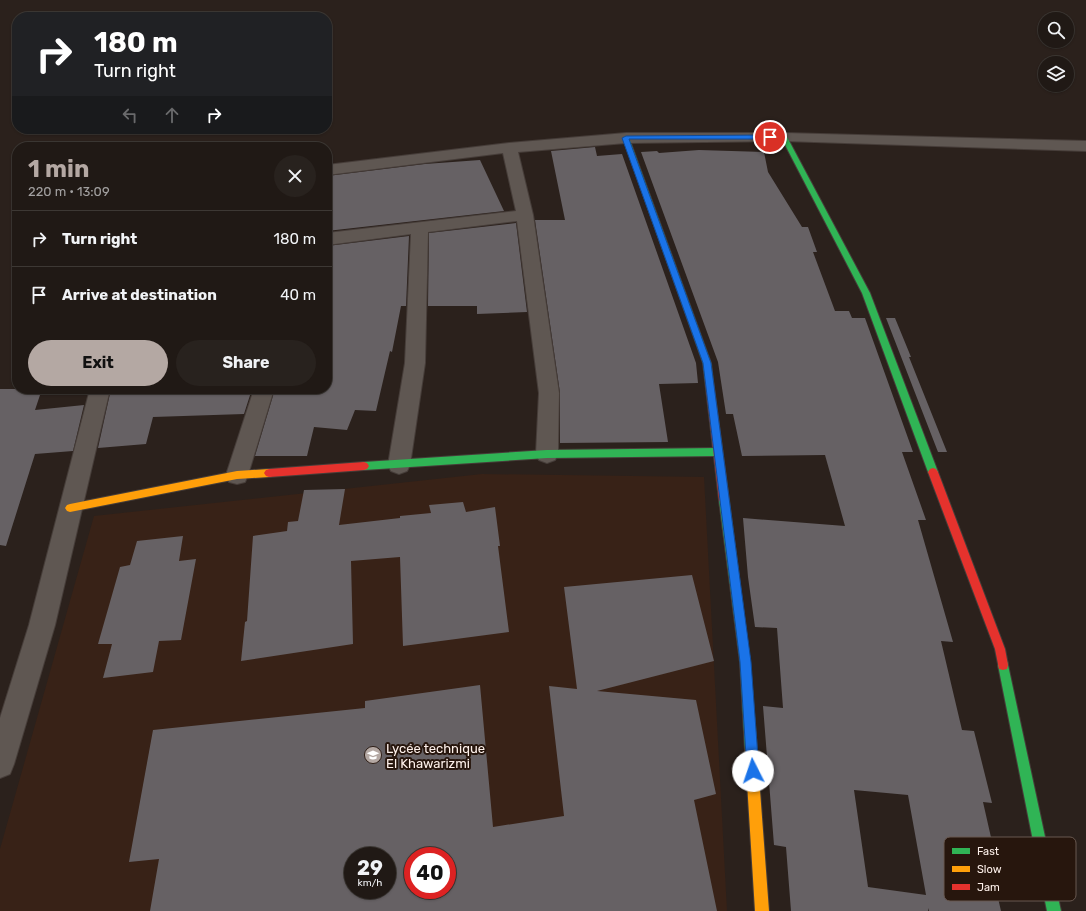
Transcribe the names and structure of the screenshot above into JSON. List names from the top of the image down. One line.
{"places":{"school or university":["Lycée technique El Khawarizmi"]},"legend":["Fast","Slow","Jam"],"page":{"turn":["180 m","Turn right"],"heading":["1 min","220 m · 13:09"],"list":[{"name":"Turn right","value":"180 m"},{"name":"Arrive at destination","value":"40 m"}],"buttons":["Exit","Share"],"speed":"29 km/h","limit":"40"}}
